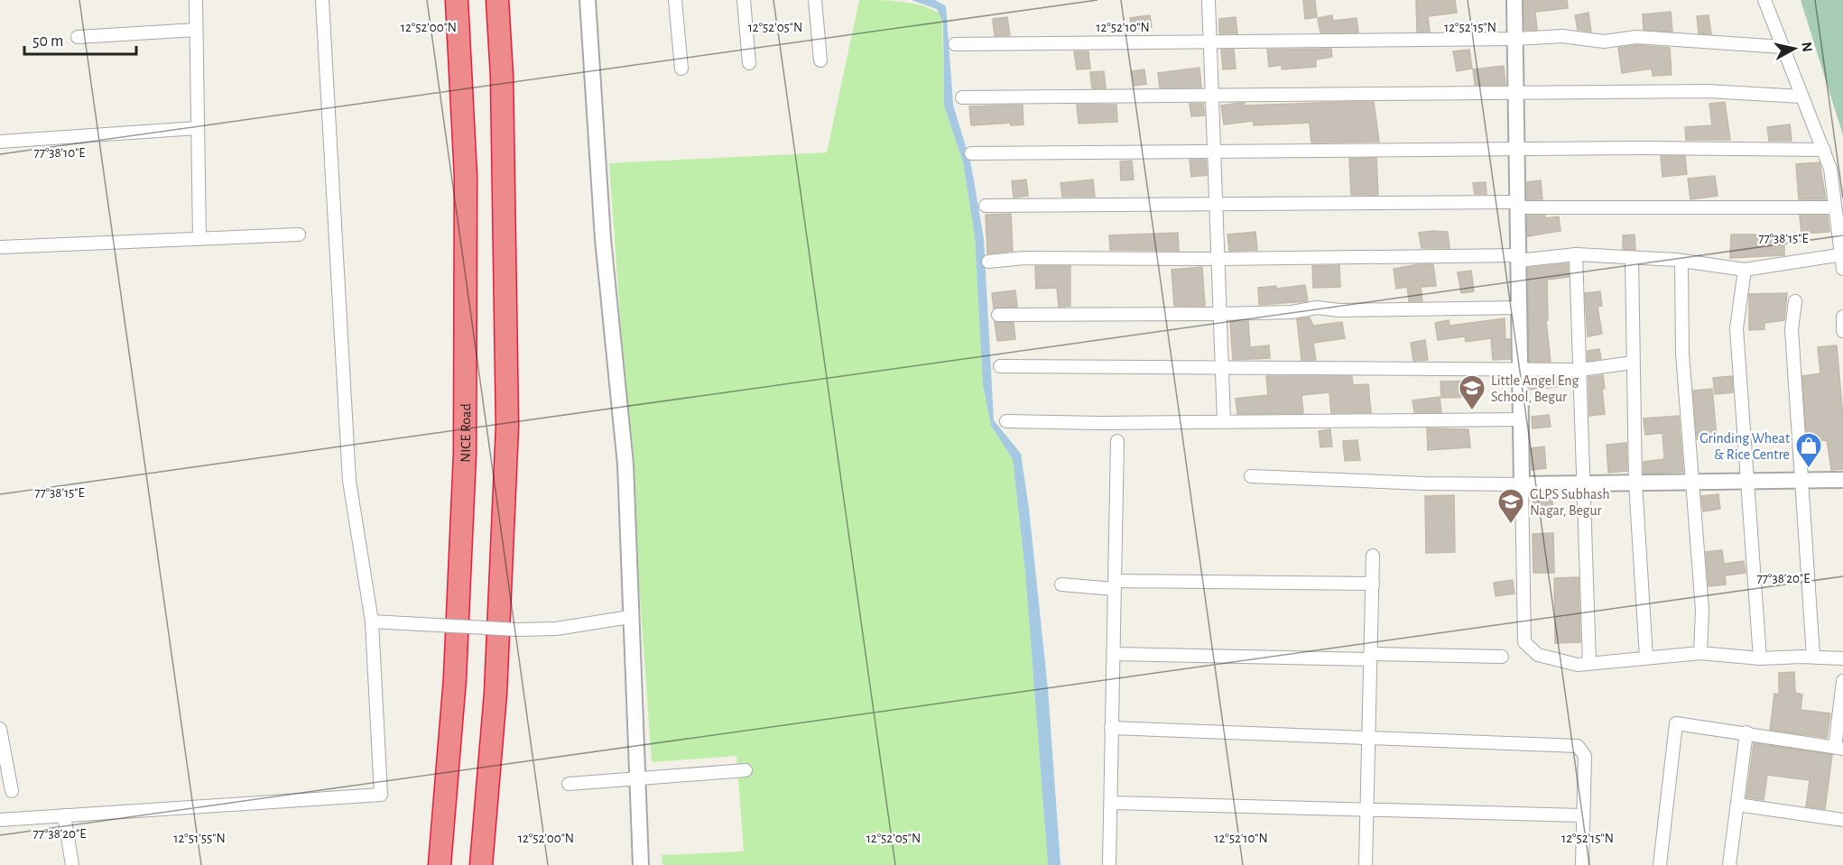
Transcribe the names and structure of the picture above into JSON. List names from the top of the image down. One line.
{"streets":{"highway":["NICE Road"]},"places":{"school or university":["Little Angel Eng School, Begur","GLPS Subhash Nagar, Begur"],"shop":["Grinding Wheat & Rice Centre"]},"scale_bar":"50 m","north":"right","coordinates":["12°52'00\"N","12°52'05\"N","12°52'10\"N","12°52'15\"N","77°38'10\"E","77°38'15\"E","77°38'20\"E","12°51'55\"N"]}
